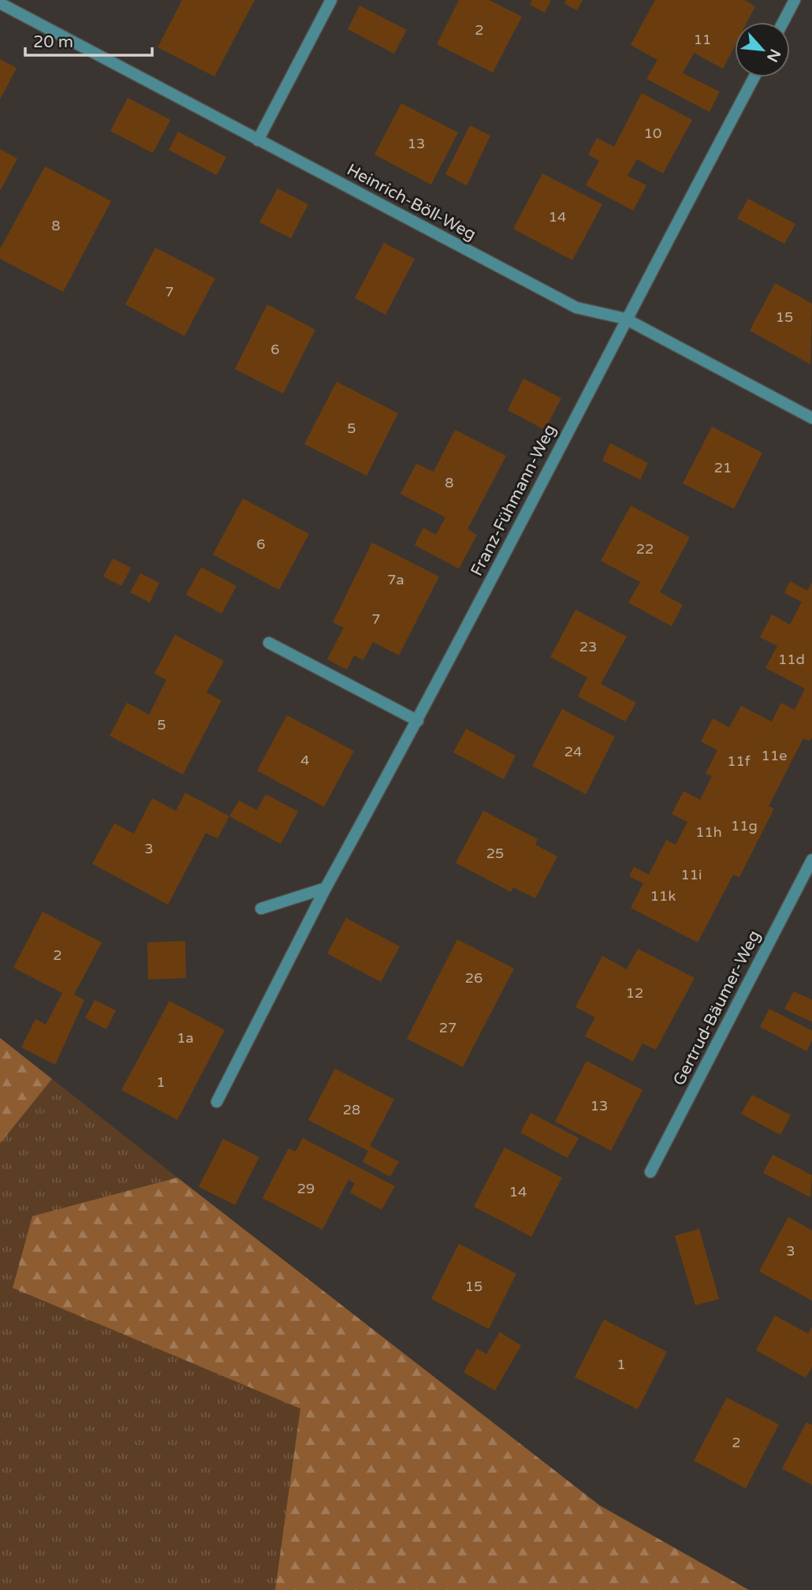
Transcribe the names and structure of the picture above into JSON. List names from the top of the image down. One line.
{"streets":{"street":["Heinrich-Böll-Weg","Franz-Fühmann-Weg","Gertrud-Bäumer-Weg"]},"crossings":[["Heinrich-Böll-Weg","Franz-Fühmann-Weg"]],"house_numbers":["2","11","10","13","14","8","7","15","6","5","21","8","6","22","7a","7","23","11d","5","24","11e","4","11f","11g","11h","3","25","11i","11k","2","26","12","27","1a","1","13","28","29","14","3","15","1","2"],"scale_bar":"20 m","north":"bottom right"}
